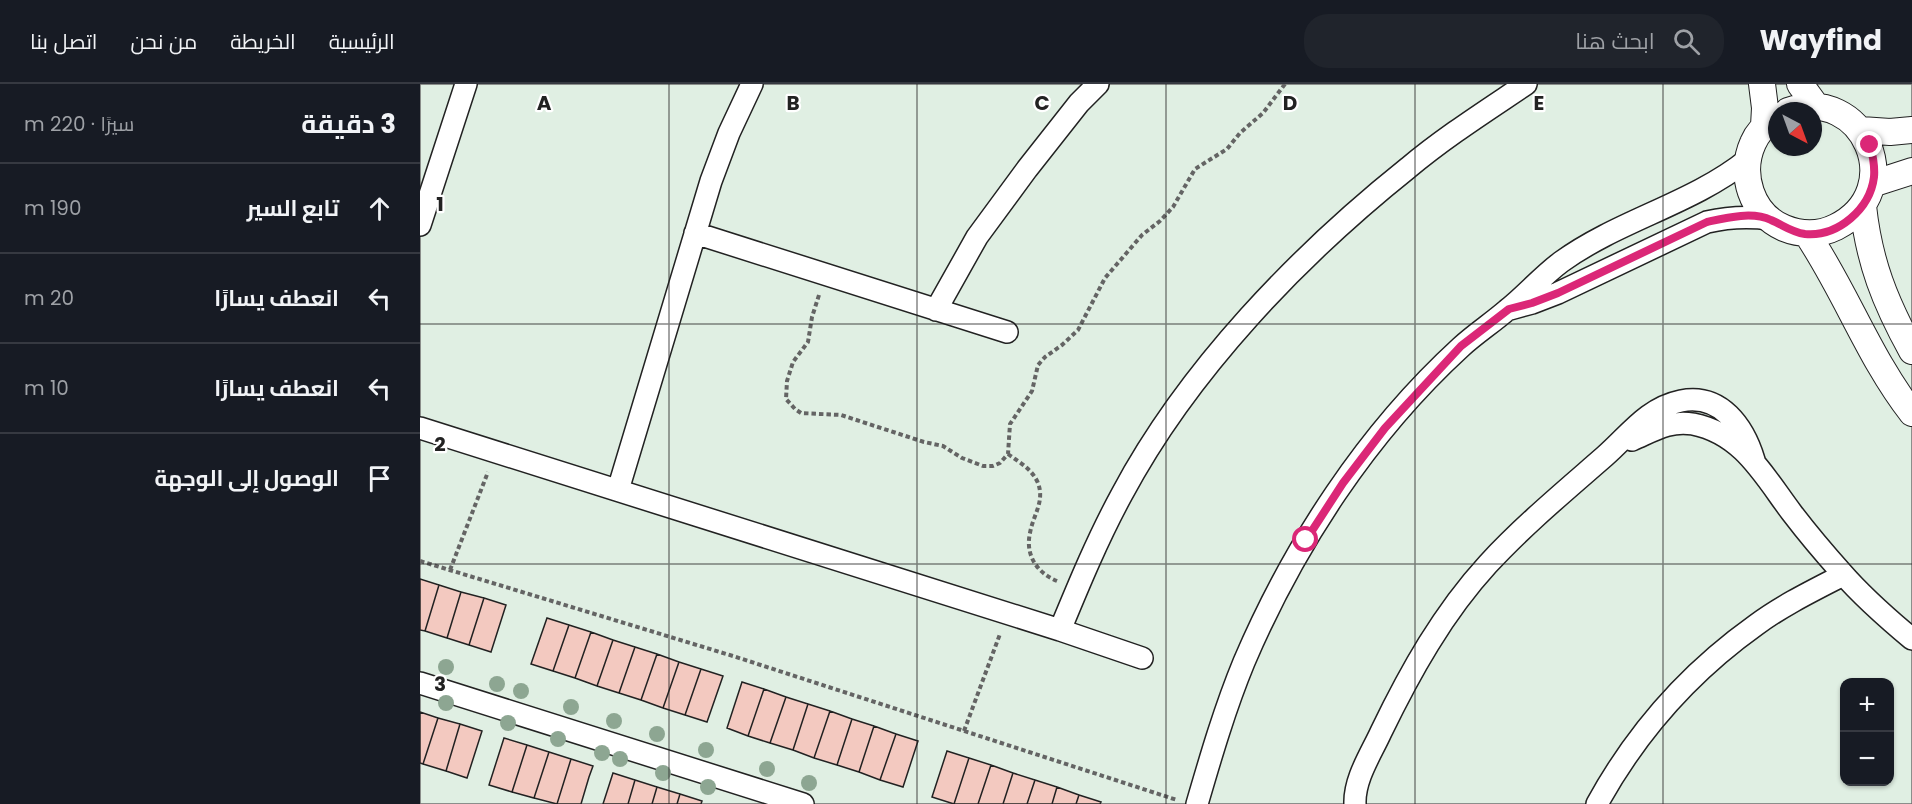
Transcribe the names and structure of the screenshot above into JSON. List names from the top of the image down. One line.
{"north":"bottom right","page":{"header":"Wayfind","search":"ابحث هنا","nav":["الرئيسية","الخريطة","من نحن","اتصل بنا"],"heading":["3 دقيقة","سيرًا · 220 m"],"list":[["تابع السير","190 m"],["انعطف يسارًا","20 m"],["انعطف يسارًا","10 m"],"الوصول إلى الوجهة"],"map_buttons":["+","−"]},"grid":{"columns":["A","B","C","D","E"],"rows":["1","2","3"]}}
